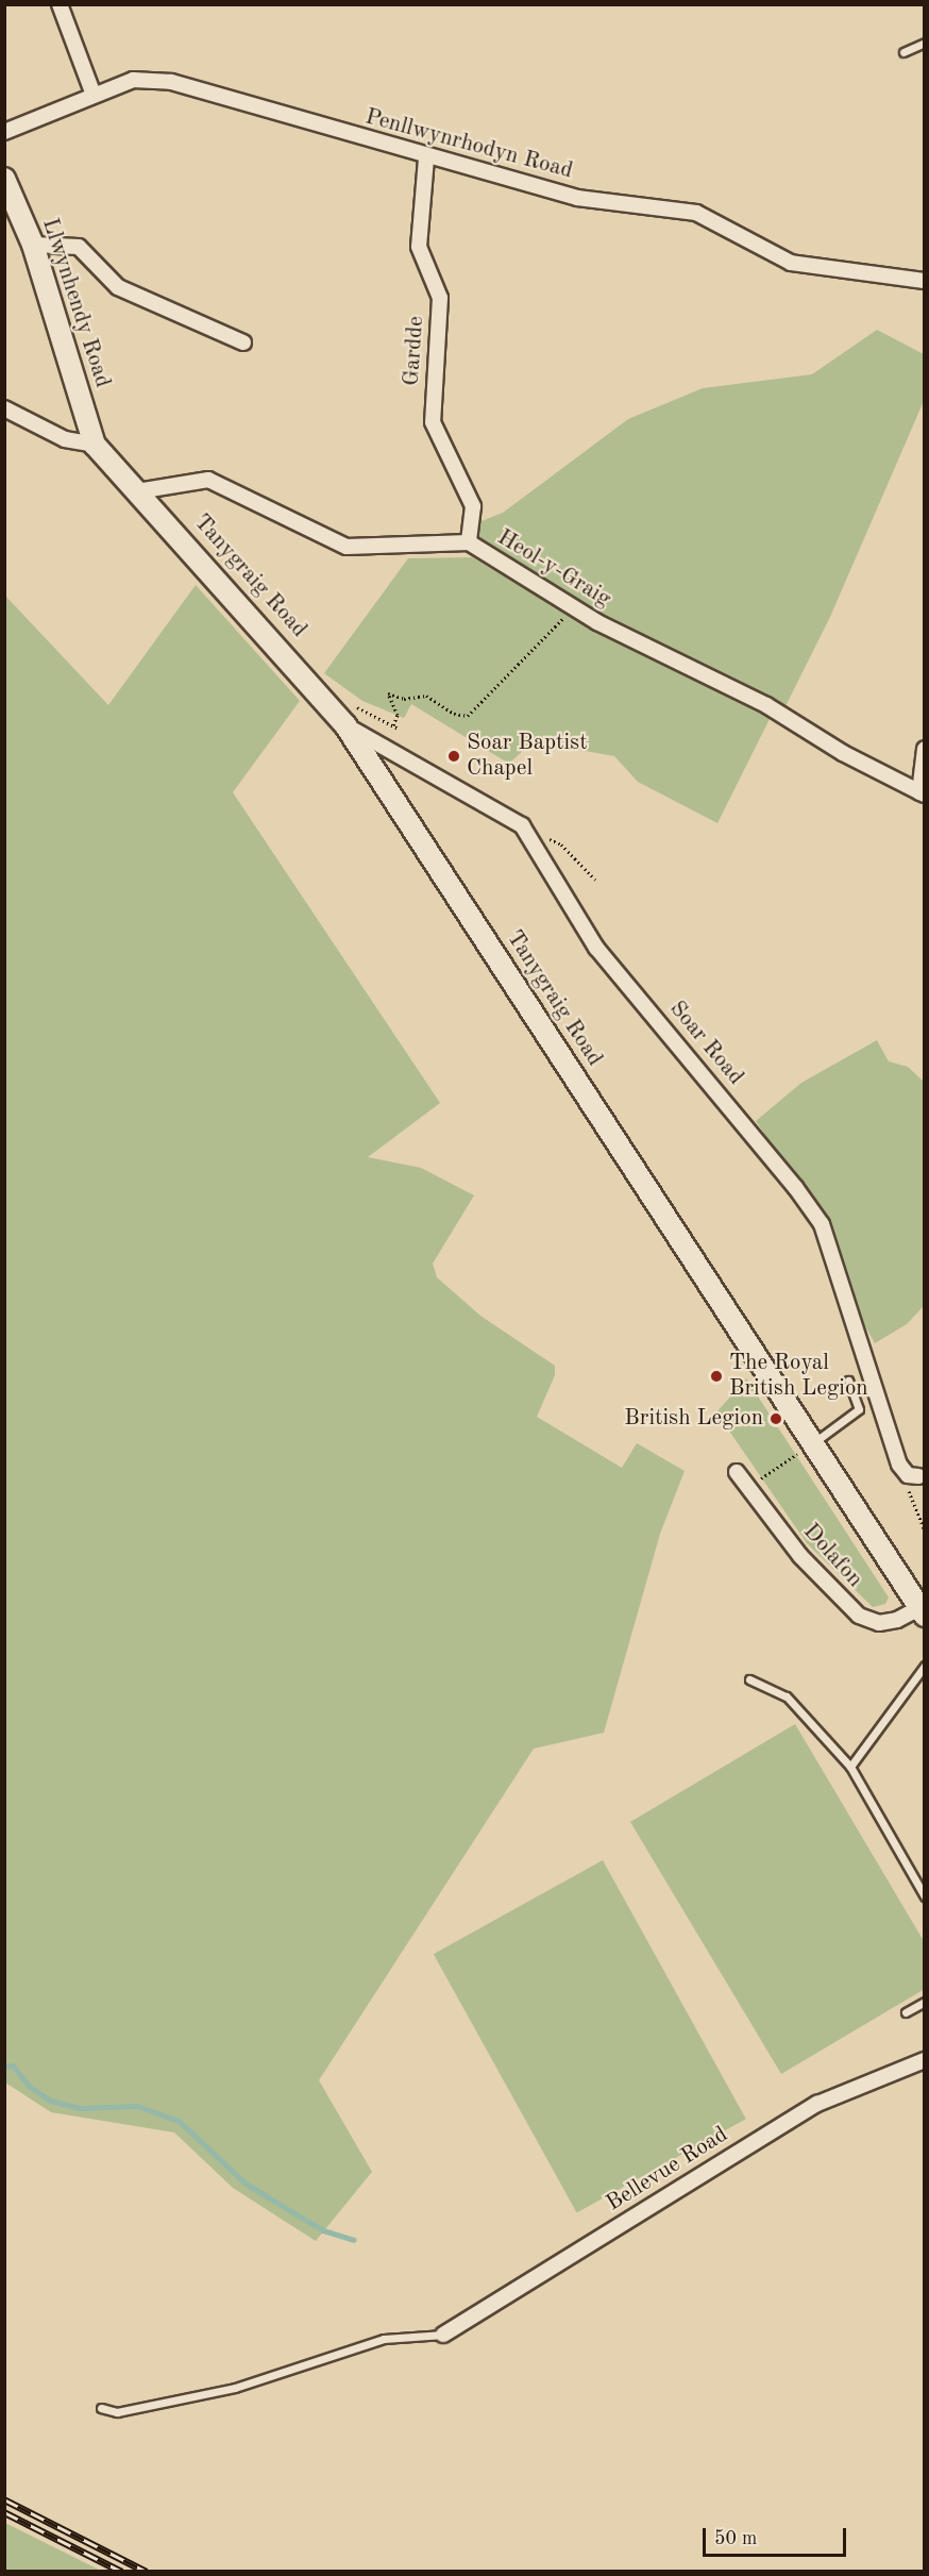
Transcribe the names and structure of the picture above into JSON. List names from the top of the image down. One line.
{"streets":{"main road":["Llwynhendy Road","Tanygraig Road"],"street":["Penllwynrhodyn Road","Gardde","Heol-y-Graig","Soar Road","Dolafon","Bellevue Road"]},"crossings":[["Penllwynrhodyn Road","Gardde"],["Llwynhendy Road","Tanygraig Road"],["Gardde","Heol-y-Graig"],["Heol-y-Graig","Tanygraig Road"],["Tanygraig Road","Soar Road"],["Tanygraig Road","Dolafon"]],"places":["Soar Baptist Chapel","The Royal British Legion","British Legion"],"scale_bar":"50 m"}
